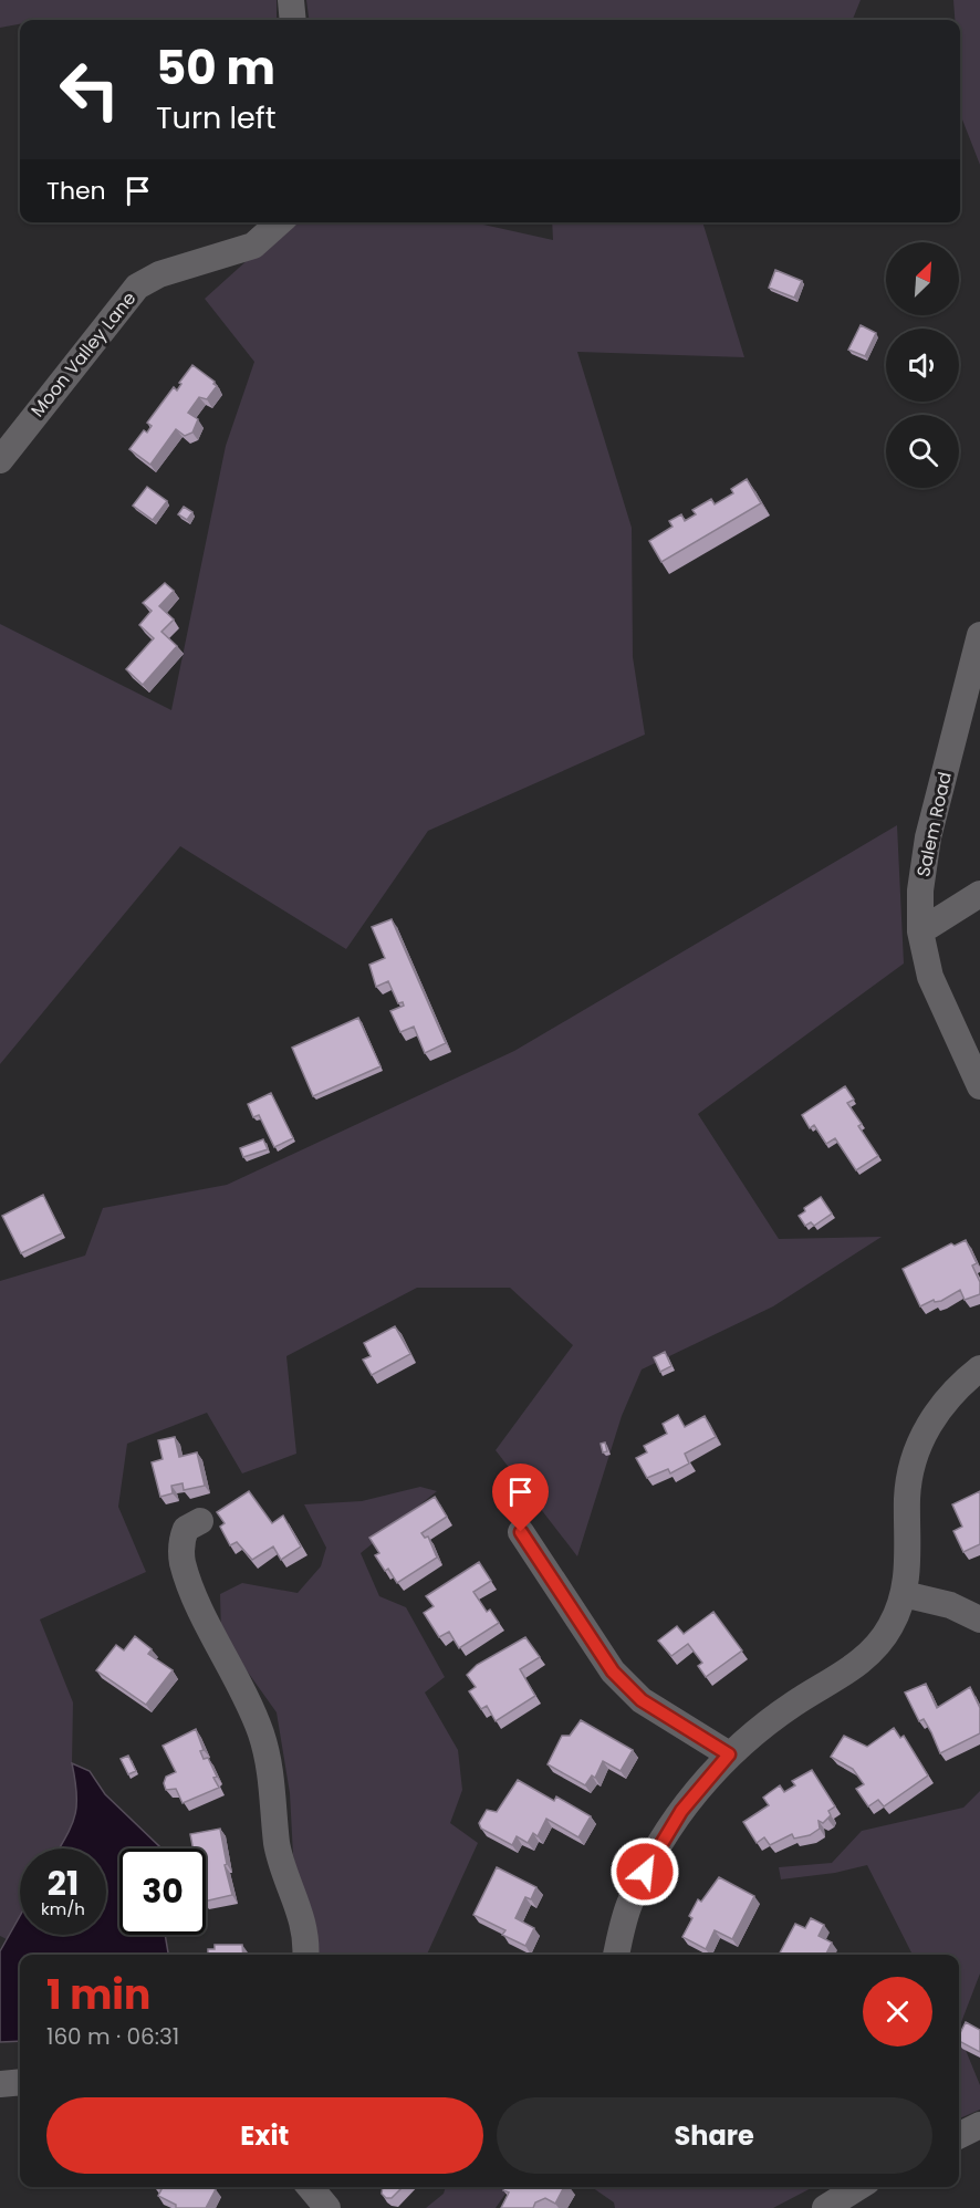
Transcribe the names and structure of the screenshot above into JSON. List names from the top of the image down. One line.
{"streets":{"street":["Moon Valley Lane","Salem Road"]},"north":"top right","page":{"turn":["50 m","Turn left"],"then":"Then","speed":"21 km/h","limit":"30","heading":["1 min","160 m · 06:31"],"buttons":["Exit","Share"]}}
